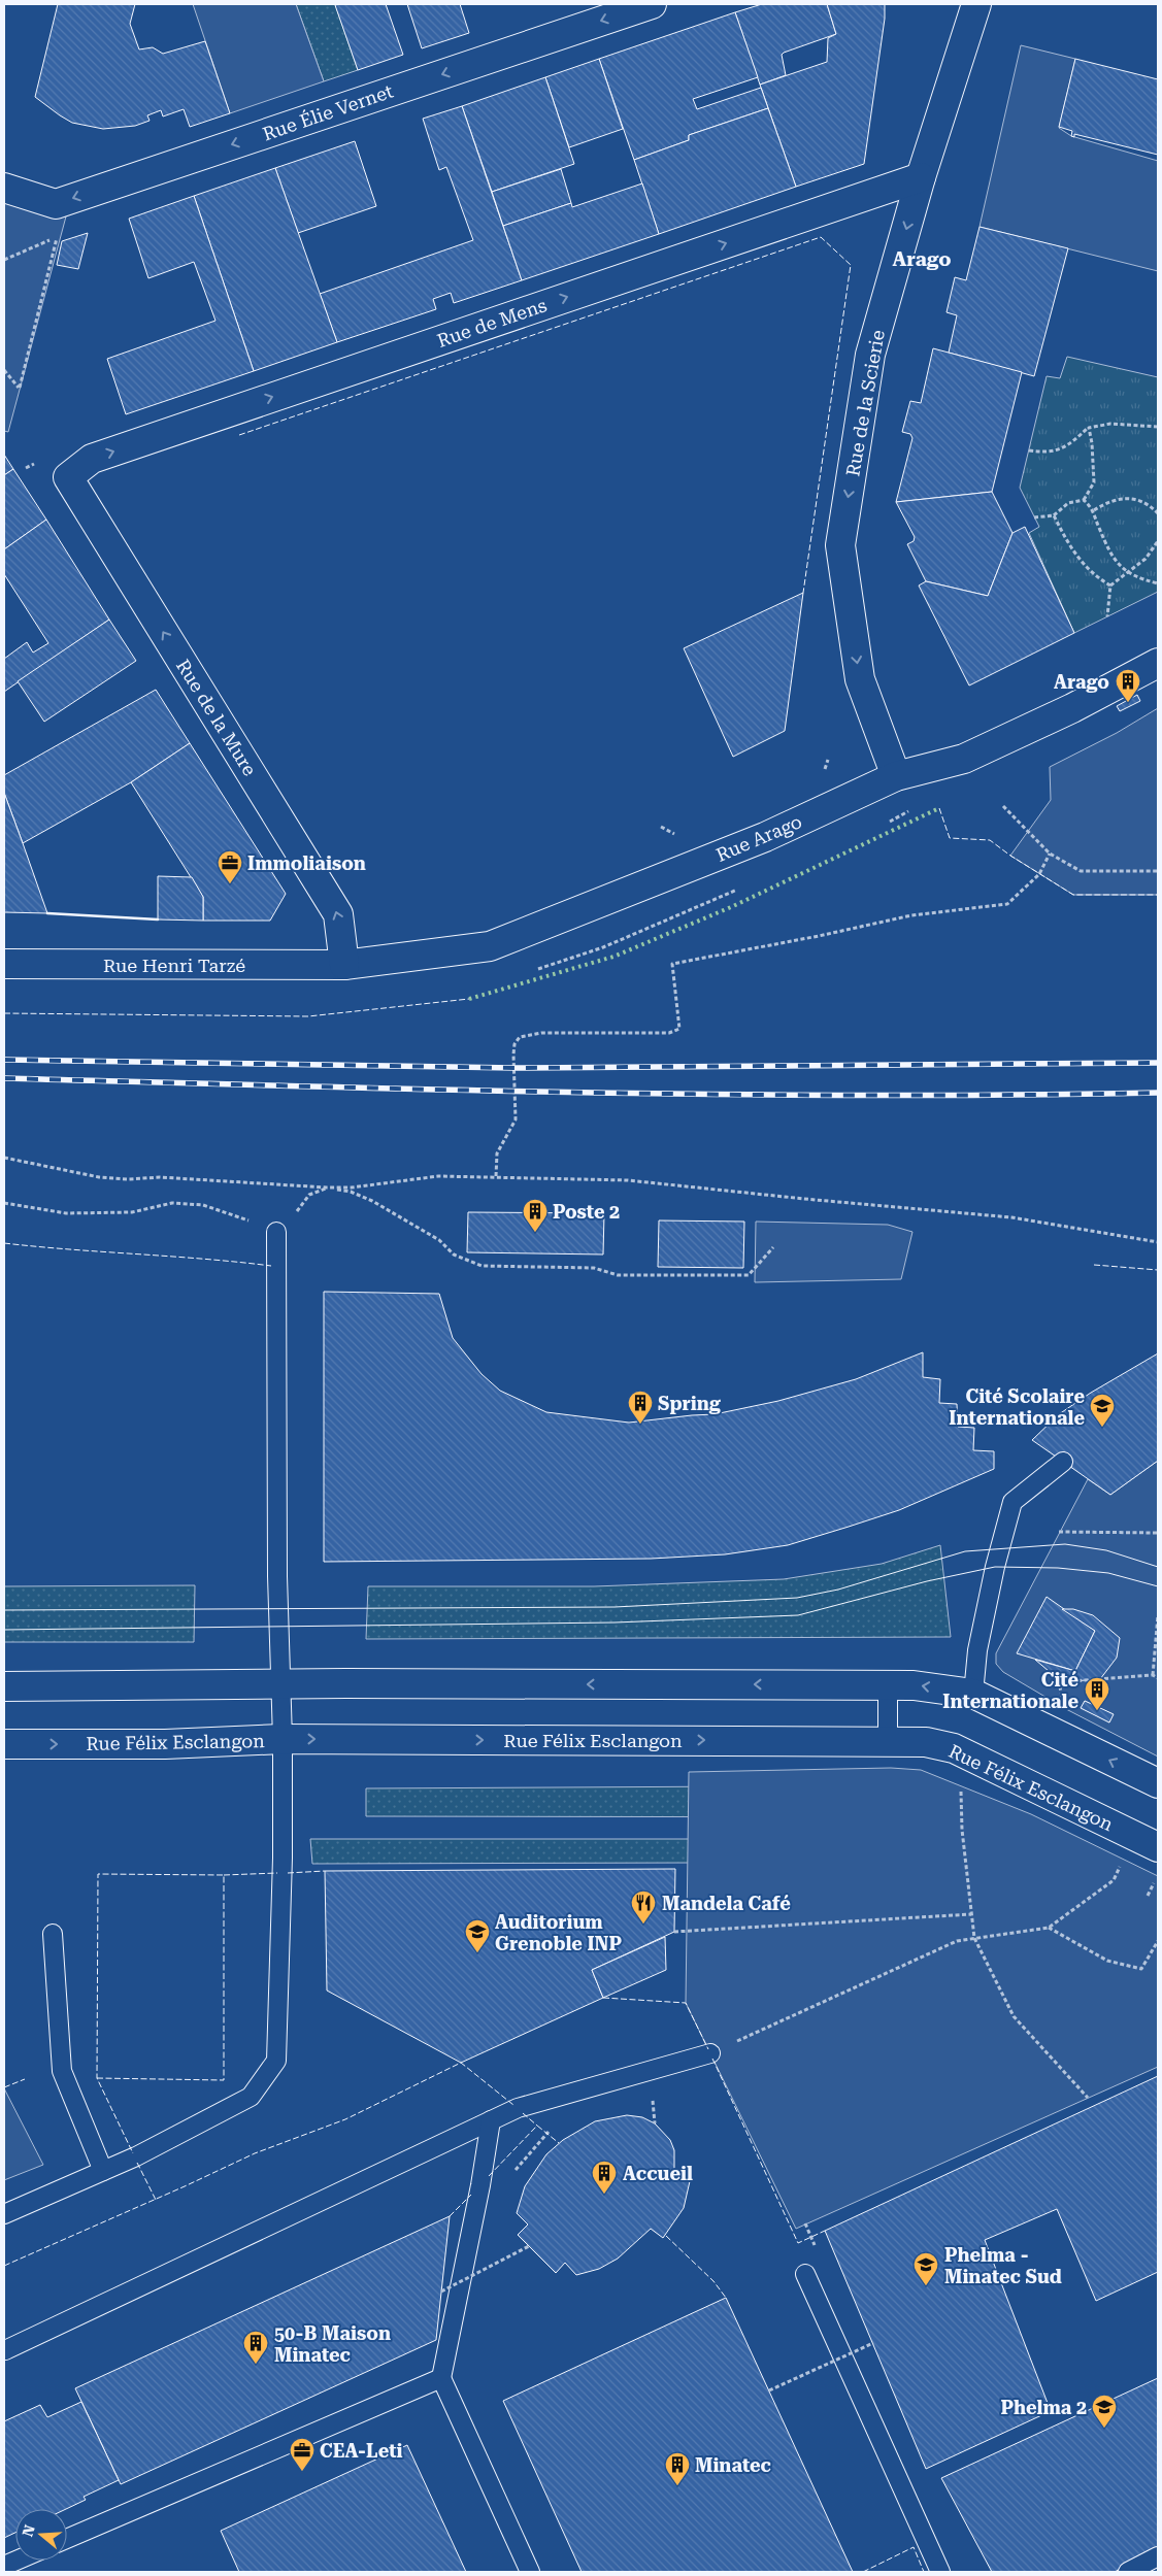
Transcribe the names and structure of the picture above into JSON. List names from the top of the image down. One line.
{"streets":{"street":["Rue Élie Vernet","Rue de Mens","Rue de la Scierie","Rue de la Mure","Rue Arago","Rue Henri Tarzé","Rue Félix Esclangon"]},"crossings":[["Rue de Mens","Rue de la Scierie"],["Rue de Mens","Rue de la Mure"],["Rue de la Scierie","Rue Arago"],["Rue de la Mure","Rue Arago"],["Rue de la Mure","Rue Henri Tarzé"],["Rue Arago","Rue Henri Tarzé"]],"one_way":["Rue Élie Vernet","Rue de Mens","Rue de la Scierie","Rue de la Mure"],"districts":["Arago"],"places":{"building":["Arago","Poste 2","Spring","Cité Internationale","Accueil","50-B Maison Minatec","Minatec"],"office":["Immoliaison","CEA-Leti"],"school or university":["Cité Scolaire Internationale","Auditorium Grenoble INP","Phelma - Minatec Sud","Phelma 2"],"restaurant":["Mandela Café"]},"north":"left"}
